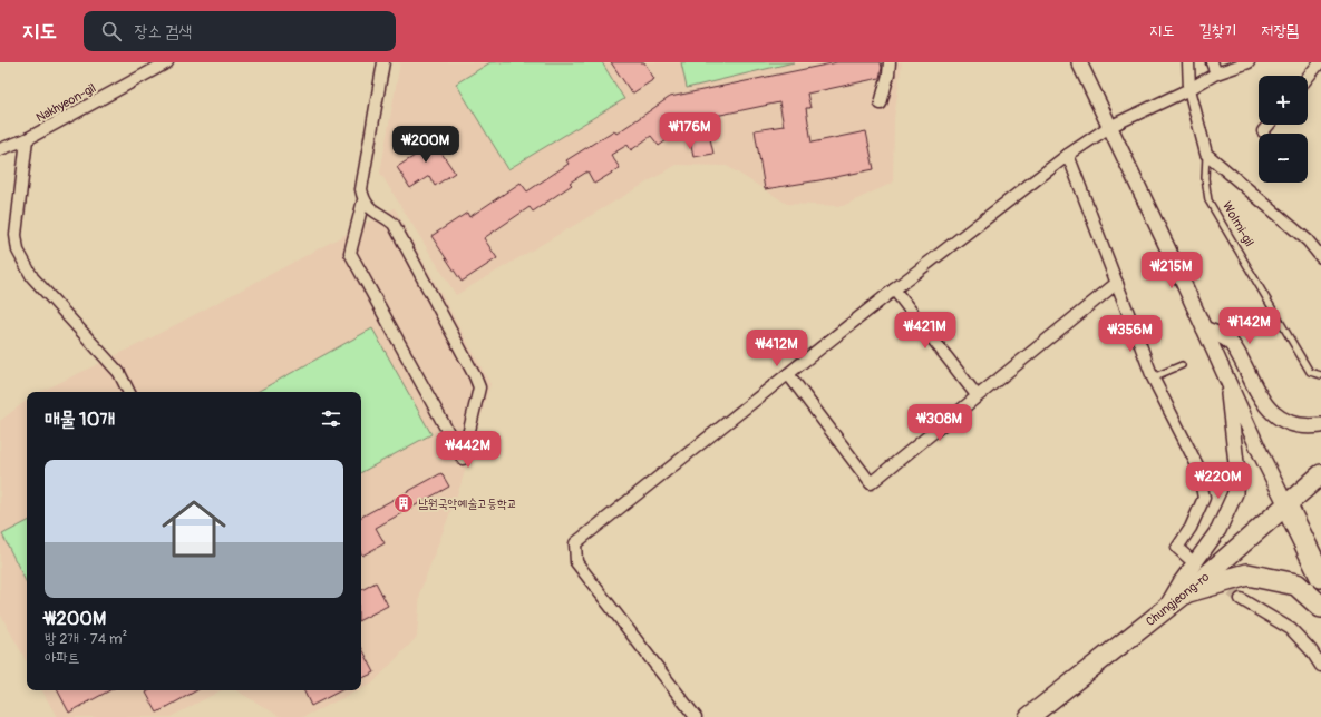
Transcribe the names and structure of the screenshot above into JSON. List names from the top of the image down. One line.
{"streets":{"main road":["Chungjeong-ro"],"street":["Nakhyeon-gil","Wolmi-gil"]},"places":{"building":["남원국악예술고등학교"]},"page":{"header":"지도","search":"장소 검색","nav":["지도","길찾기","저장됨"],"map_buttons":["+","−"],"price":["₩176M","₩200M","₩215M","₩142M","₩421M","₩356M","₩412M","₩308M","₩442M","₩220M"],"heading":"매물 10개","list":[{"name":"₩200M","note":"방 2개 · 74 m² · 아파트"}]}}
